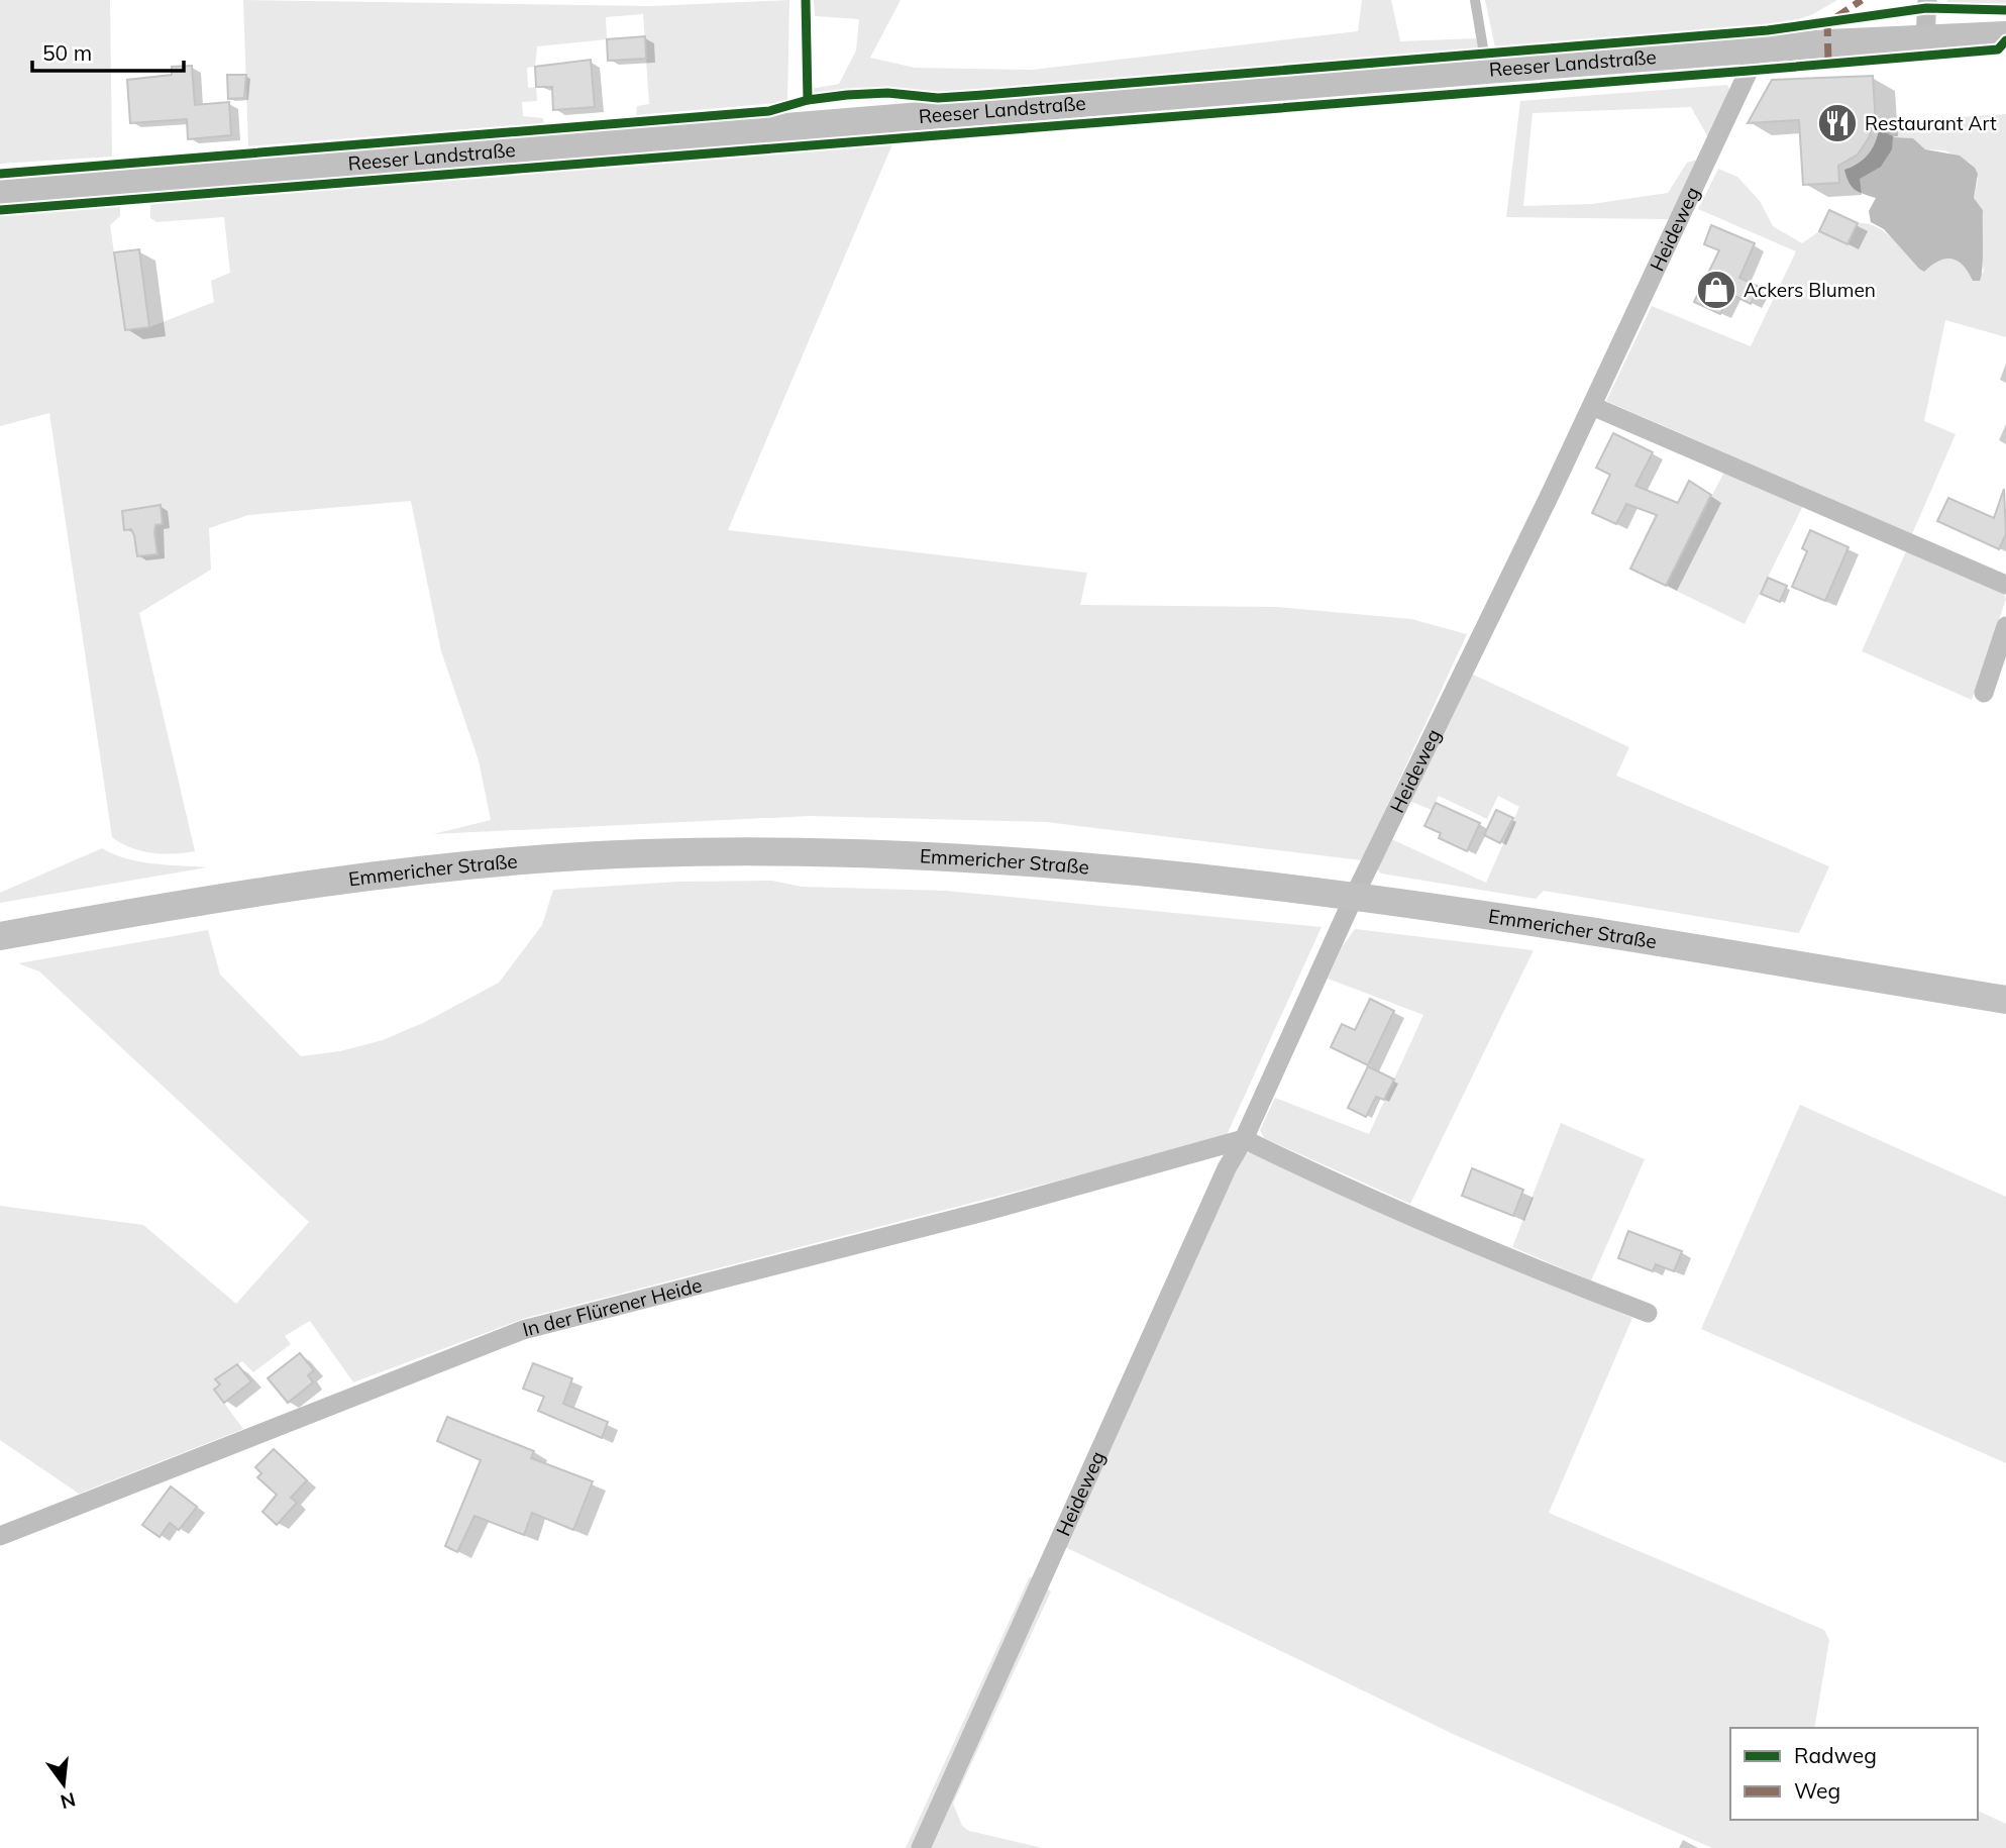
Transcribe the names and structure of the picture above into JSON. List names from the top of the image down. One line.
{"streets":{"street":["Reeser Landstraße","Heideweg","Emmericher Straße","In der Flürener Heide"]},"crossings":[["Reeser Landstraße","Heideweg"],["Heideweg","Emmericher Straße"],["Heideweg","In der Flürener Heide"]],"places":{"restaurant":["Restaurant Art"],"shop":["Ackers Blumen"]},"legend":["Radweg","Weg"],"scale_bar":"50 m","north":"bottom"}
